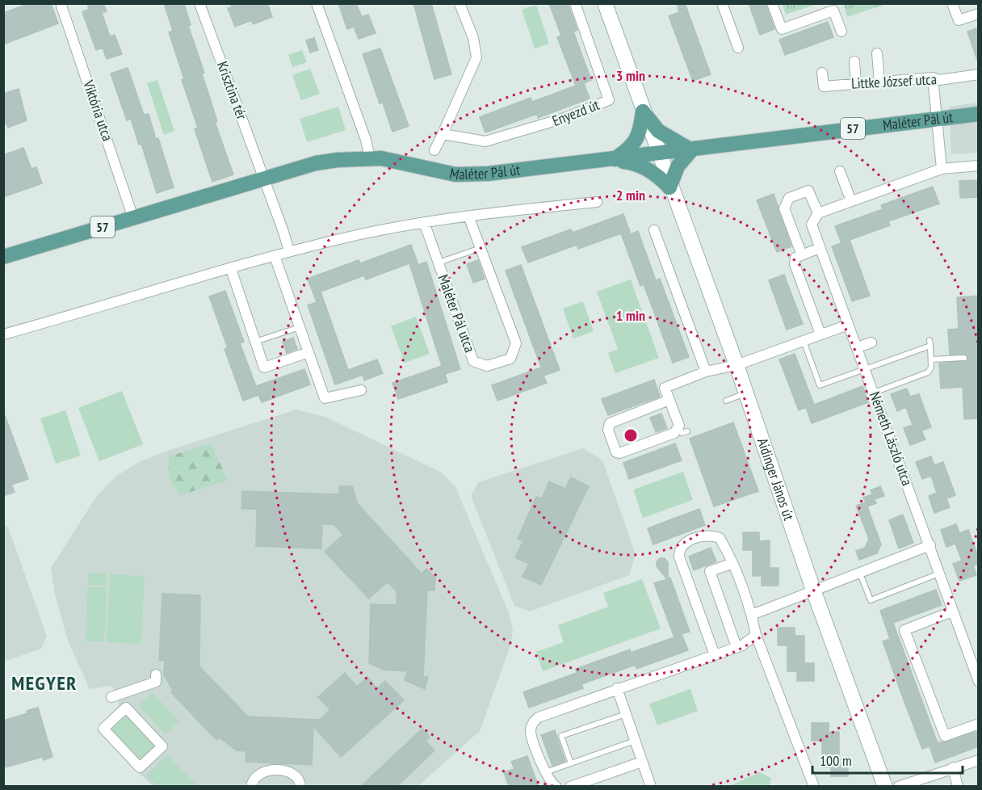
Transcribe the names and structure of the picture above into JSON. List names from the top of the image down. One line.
{"streets":{"main road":["Maléter Pál út","57"],"street":["Littke József utca","Krisztina tér","Viktória utca","Enyezd út","Maléter Pál utca","Németh László utca","Aidinger János út"]},"crossings":[["Krisztina tér","Maléter Pál út"],["Viktória utca","Maléter Pál út"],["Maléter Pál út","Aidinger János út"]],"districts":["MEGYER"],"scale_bar":"100 m","rings":["3 min","2 min","1 min"]}
